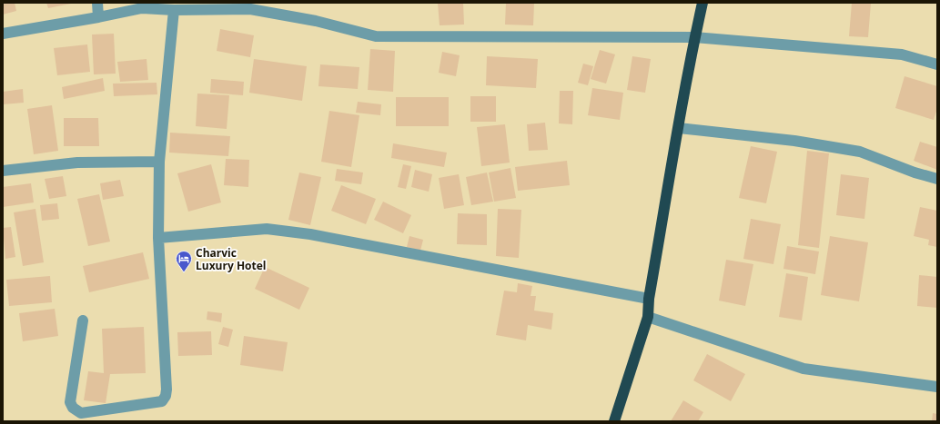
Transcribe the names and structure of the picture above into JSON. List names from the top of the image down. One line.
{"places":{"hotel":["Charvic Luxury Hotel"]}}
